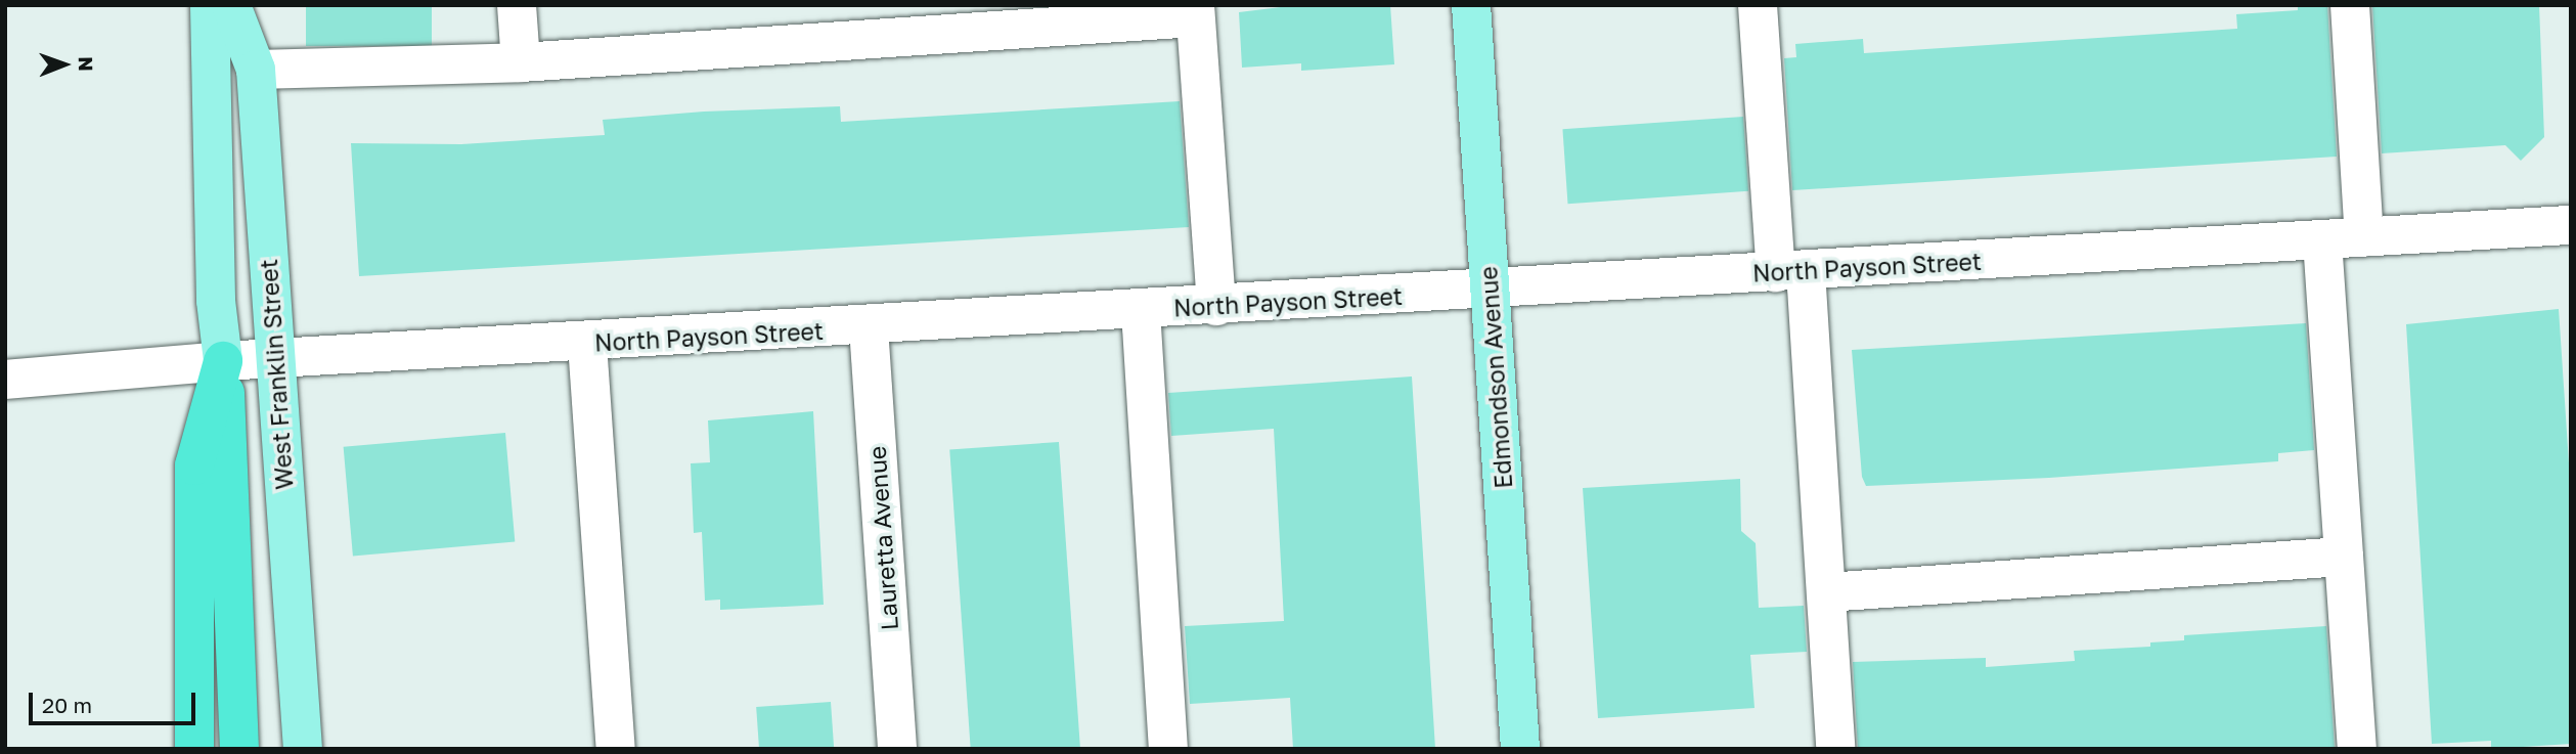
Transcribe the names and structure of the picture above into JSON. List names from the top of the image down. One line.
{"streets":{"main road":["West Franklin Street","Edmondson Avenue"],"street":["North Payson Street","Lauretta Avenue"]},"crossings":[["North Payson Street","West Franklin Street"],["North Payson Street","Edmondson Avenue"],["North Payson Street","Lauretta Avenue"]],"scale_bar":"20 m","north":"right"}
